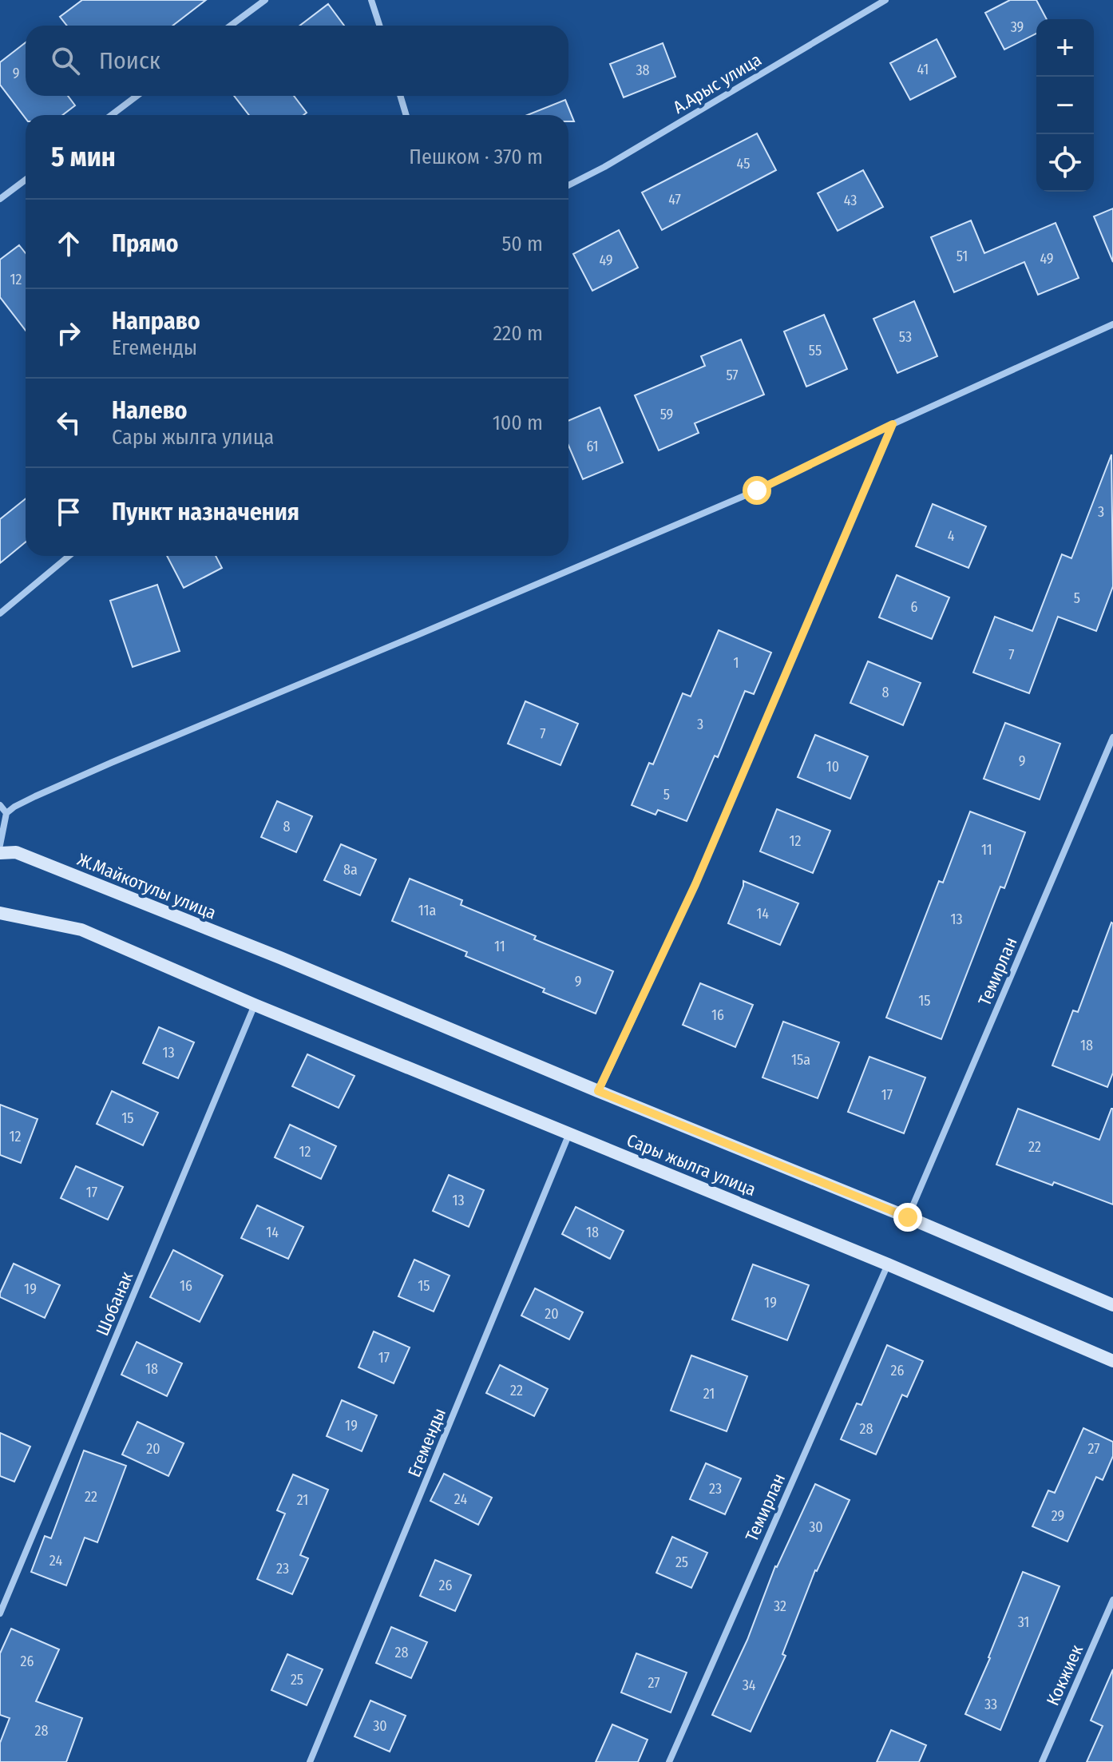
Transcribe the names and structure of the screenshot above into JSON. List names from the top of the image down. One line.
{"streets":{"street":["А.Арыс улица","Ж.Майкотулы улица","Темирлан","Сары жылга улица","Шобанак","Егеменды","Кокжиек"]},"crossings":[["Ж.Майкотулы улица","Сары жылга улица"],["Темирлан","Сары жылга улица"],["Сары жылга улица","Шобанак"],["Сары жылга улица","Егеменды"]],"house_numbers":["39","41","38","9","45","47","43","51","49","49","12","53","55","57","59","61","3","4","5","6","7","1","8","3","7","9","10","5","8","12","11","8а","11а","14","13","11","9","15","16","18","13","15а","17","15","12","22","12","17","13","14","18","16","15","19","19","20","17","18","26","22","21","19","28","20","27","23","22","24","21","29","30","24","25","23","26","32","31","28","26","25","27","34","33","30","28"],"page":{"map_buttons":["+","−"],"search":"Поиск","heading":["5 мин","Пешком · 370 m"],"list":[["Прямо","50 m"],["Направо","Егеменды","220 m"],["Налево","Сары жылга улица","100 m"],"Пункт назначения"]}}
